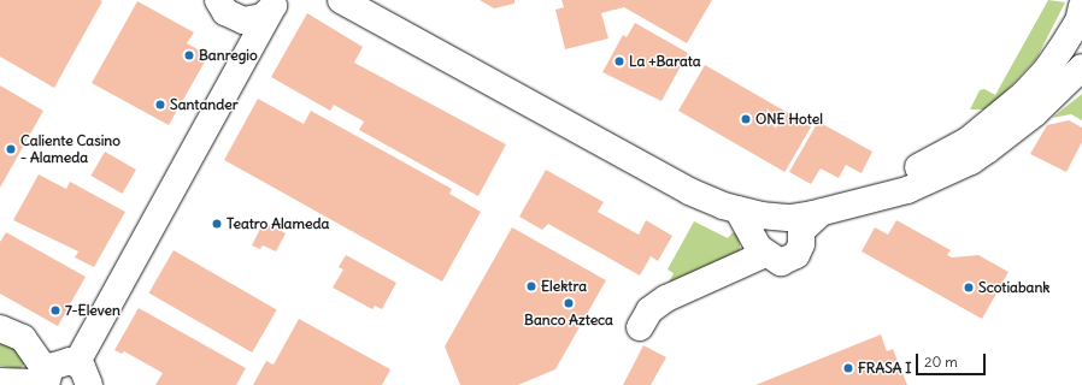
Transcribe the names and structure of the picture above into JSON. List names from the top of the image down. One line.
{"places":["Banregio","La +Barata","Santander","ONE Hotel","Caliente Casino - Alameda","Teatro Alameda","Elektra","Scotiabank","Banco Azteca","7-Eleven","FRASA I"],"scale_bar":"20 m"}
